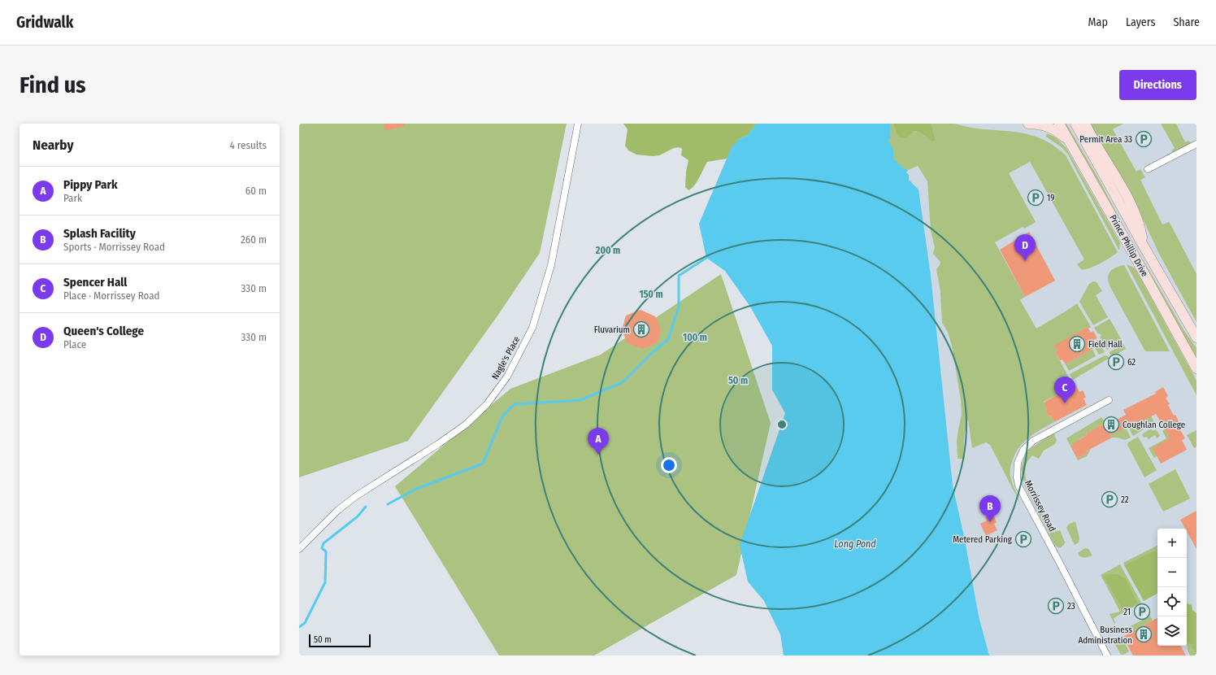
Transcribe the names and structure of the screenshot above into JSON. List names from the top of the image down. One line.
{"streets":{"main road":["Prince Phillip Drive"],"street":["Nagle's Place","Morrissey Road"]},"water":["Long Pond"],"places":{"parking":["Permit Area 33","19","62","22","Metered Parking","23","21"],"building":["Fluvarium","Field Hall","Coughlan College","Business Administration"]},"scale_bar":"50 m","page":{"header":"Gridwalk","nav":["Map","Layers","Share"],"buttons":"Directions","title":"Find us","heading":["Nearby","4 results"],"list":[{"mark":"A","name":"Pippy Park","note":"Park","value":"60 m"},{"mark":"B","name":"Splash Facility","note":"Sports · Morrissey Road","value":"260 m"},{"mark":"C","name":"Spencer Hall","note":"Place · Morrissey Road","value":"330 m"},{"mark":"D","name":"Queen's College","note":"Place","value":"330 m"}],"pins":["D","C","A","B"],"map_buttons":["+","−"],"scale":"50 m"},"rings":["200 m","150 m","100 m","50 m"]}
